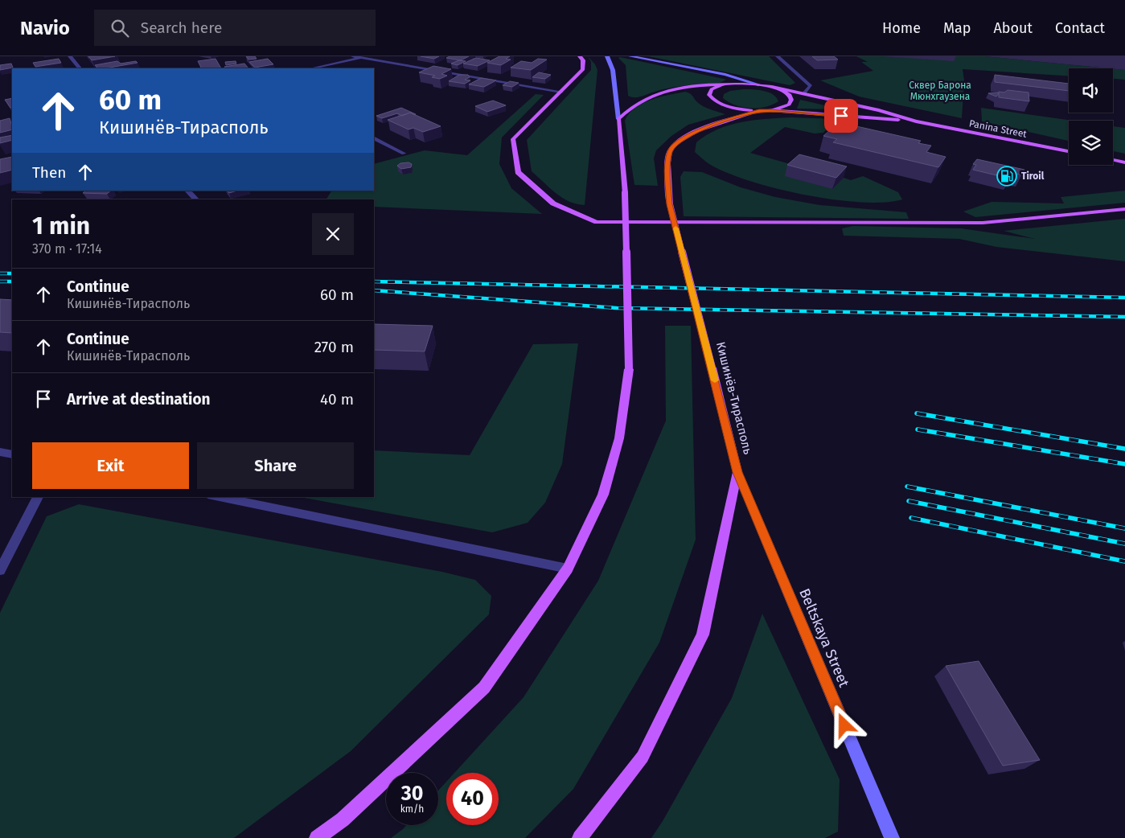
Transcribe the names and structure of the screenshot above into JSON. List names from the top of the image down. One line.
{"streets":{"main road":["Panina Street","Кишинёв-Тирасполь"],"street":["Beltskaya Street"]},"crossings":[["Кишинёв-Тирасполь","Beltskaya Street"]],"parks":["Сквер Барона Мюнхгаузена"],"places":{"fuel station":["Tiroil"]},"page":{"header":"Navio","search":"Search here","nav":["Home","Map","About","Contact"],"turn":["60 m","Кишинёв-Тирасполь"],"then":"Then","heading":["1 min","370 m · 17:14"],"list":[{"name":"Continue","note":"Кишинёв-Тирасполь","value":"60 m"},{"name":"Continue","note":"Кишинёв-Тирасполь","value":"270 m"},{"name":"Arrive at destination","value":"40 m"}],"buttons":["Exit","Share"],"speed":"30 km/h","limit":"40"}}
